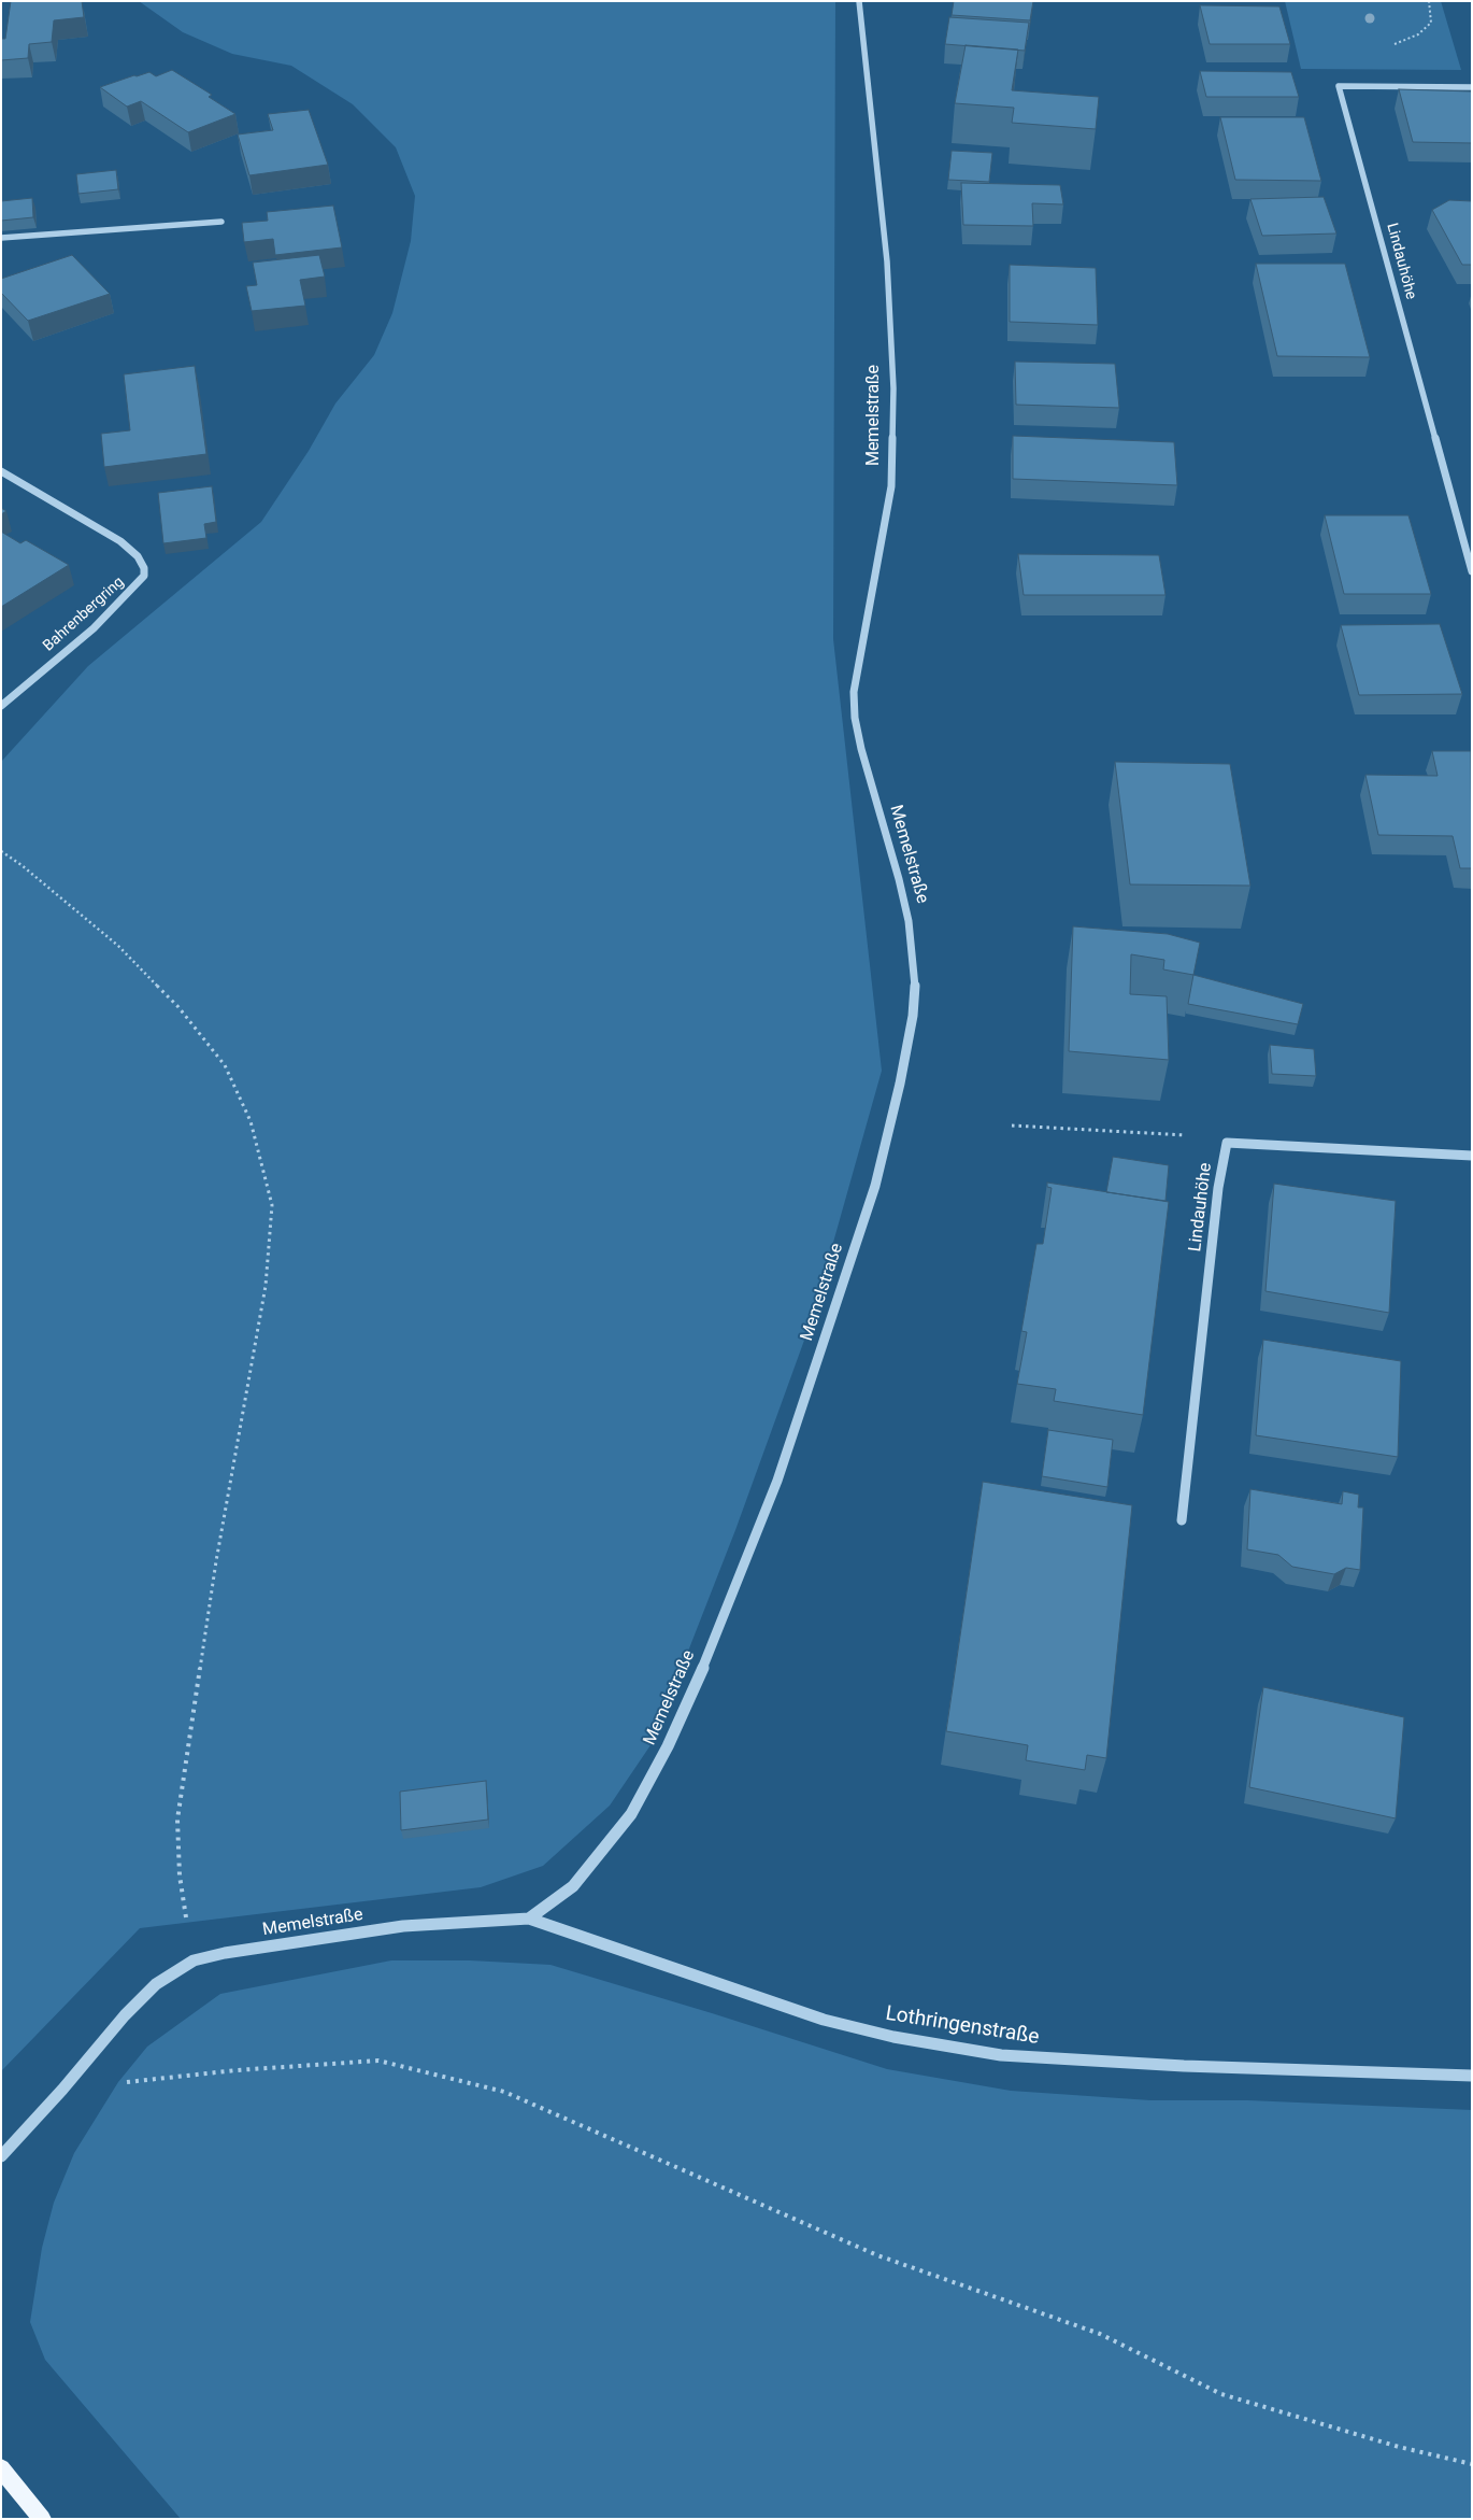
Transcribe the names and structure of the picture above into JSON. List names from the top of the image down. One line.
{"streets":{"street":["Lindauhöhe","Memelstraße","Bahrenbergring","Lothringenstraße"]},"crossings":[["Memelstraße","Lothringenstraße"]]}
